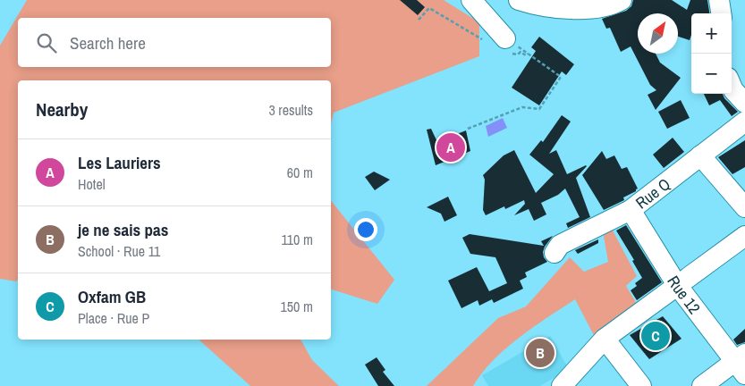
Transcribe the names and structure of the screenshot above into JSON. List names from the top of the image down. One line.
{"streets":{"street":["Rue Q","Rue 12"]},"crossings":[["Rue Q","Rue 12"]],"north":"top right","page":{"map_buttons":["+","−"],"search":"Search here","heading":["Nearby","3 results"],"pins":["A","C","B"],"list":[{"mark":"A","name":"Les Lauriers","note":"Hotel","value":"60 m"},{"mark":"B","name":"je ne sais pas","note":"School · Rue 11","value":"110 m"},{"mark":"C","name":"Oxfam GB","note":"Place · Rue P","value":"150 m"}]}}
